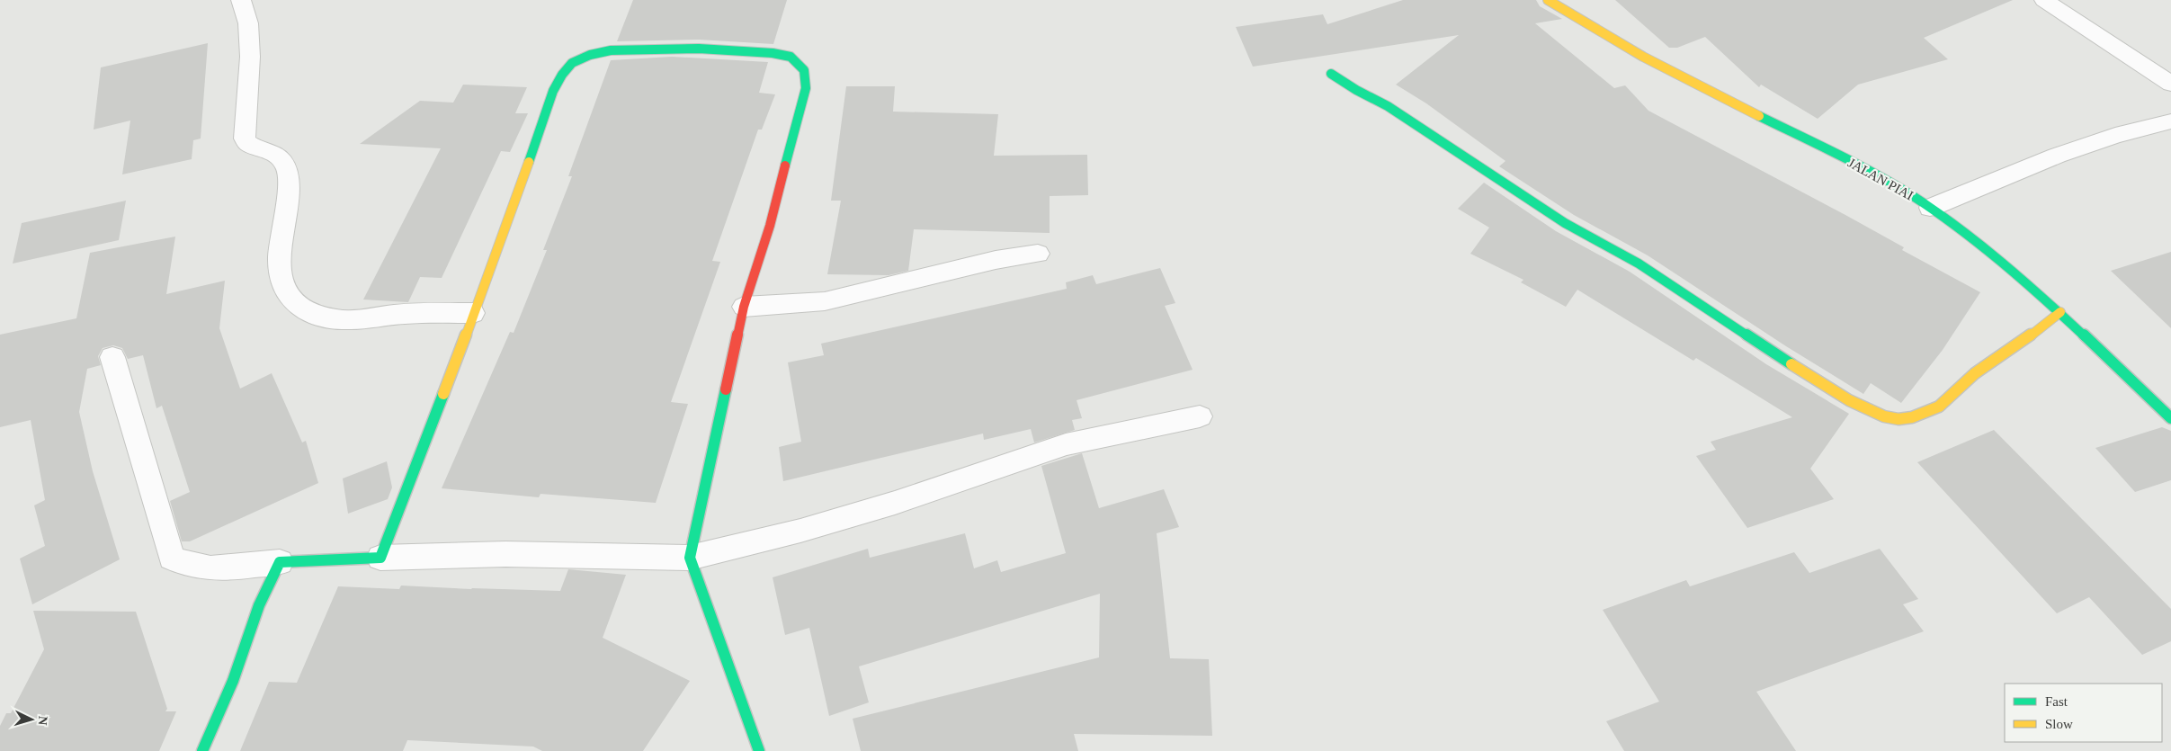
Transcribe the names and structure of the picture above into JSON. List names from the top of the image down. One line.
{"streets":{"street":["JALAN PIAI"]},"legend":["Fast","Slow"],"north":"right"}
